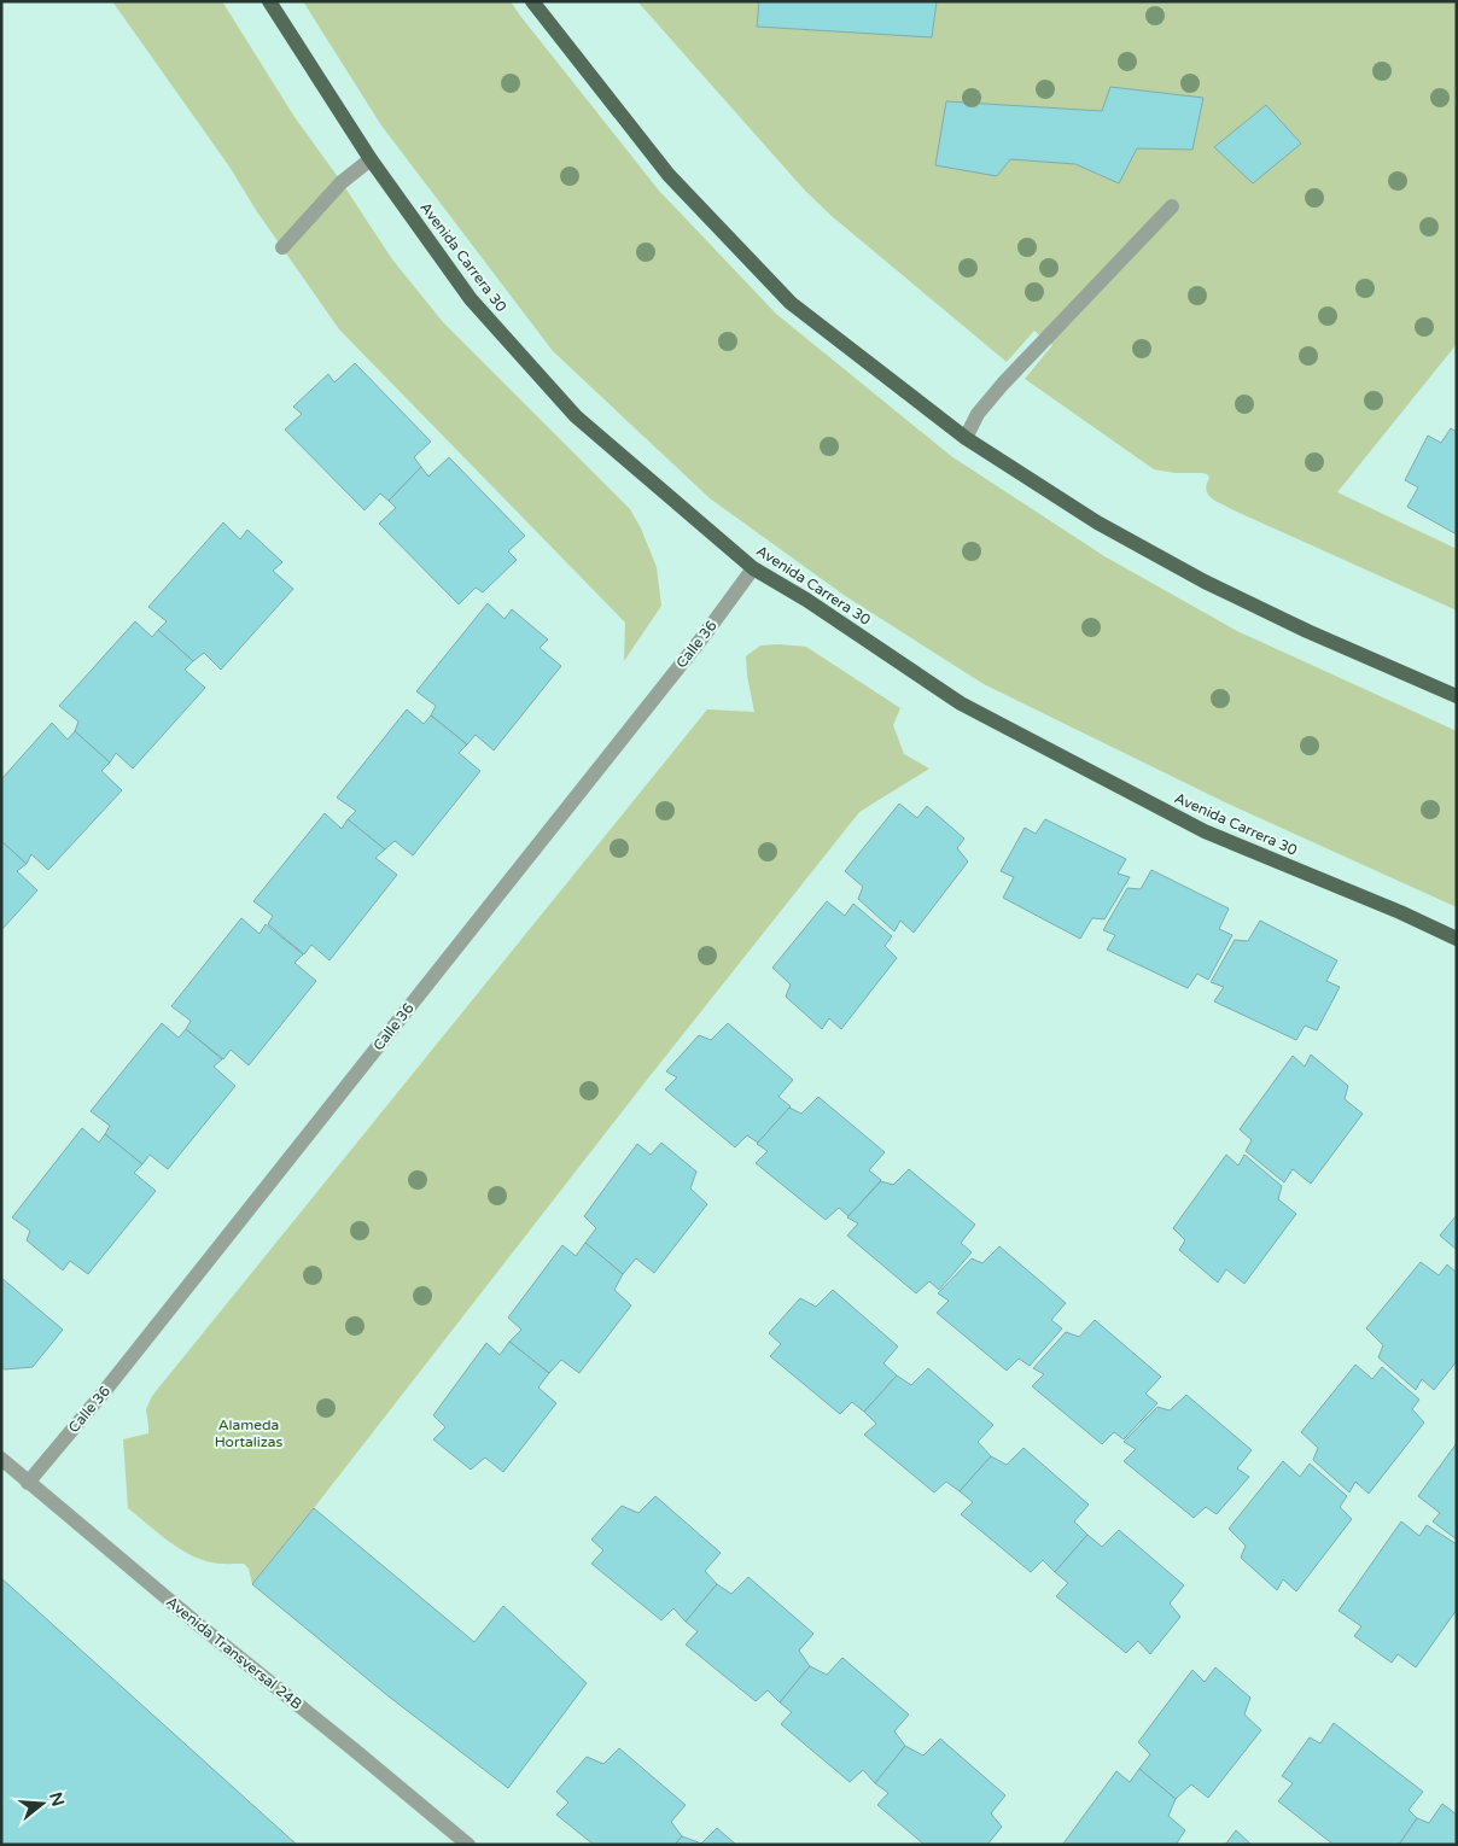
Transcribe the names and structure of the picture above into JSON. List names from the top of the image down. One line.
{"streets":{"main road":["Avenida Carrera 30"],"street":["Calle 36","Avenida Transversal 24B"]},"crossings":[["Avenida Carrera 30","Calle 36"],["Calle 36","Avenida Transversal 24B"]],"parks":["Alameda Hortalizas"],"north":"right"}
